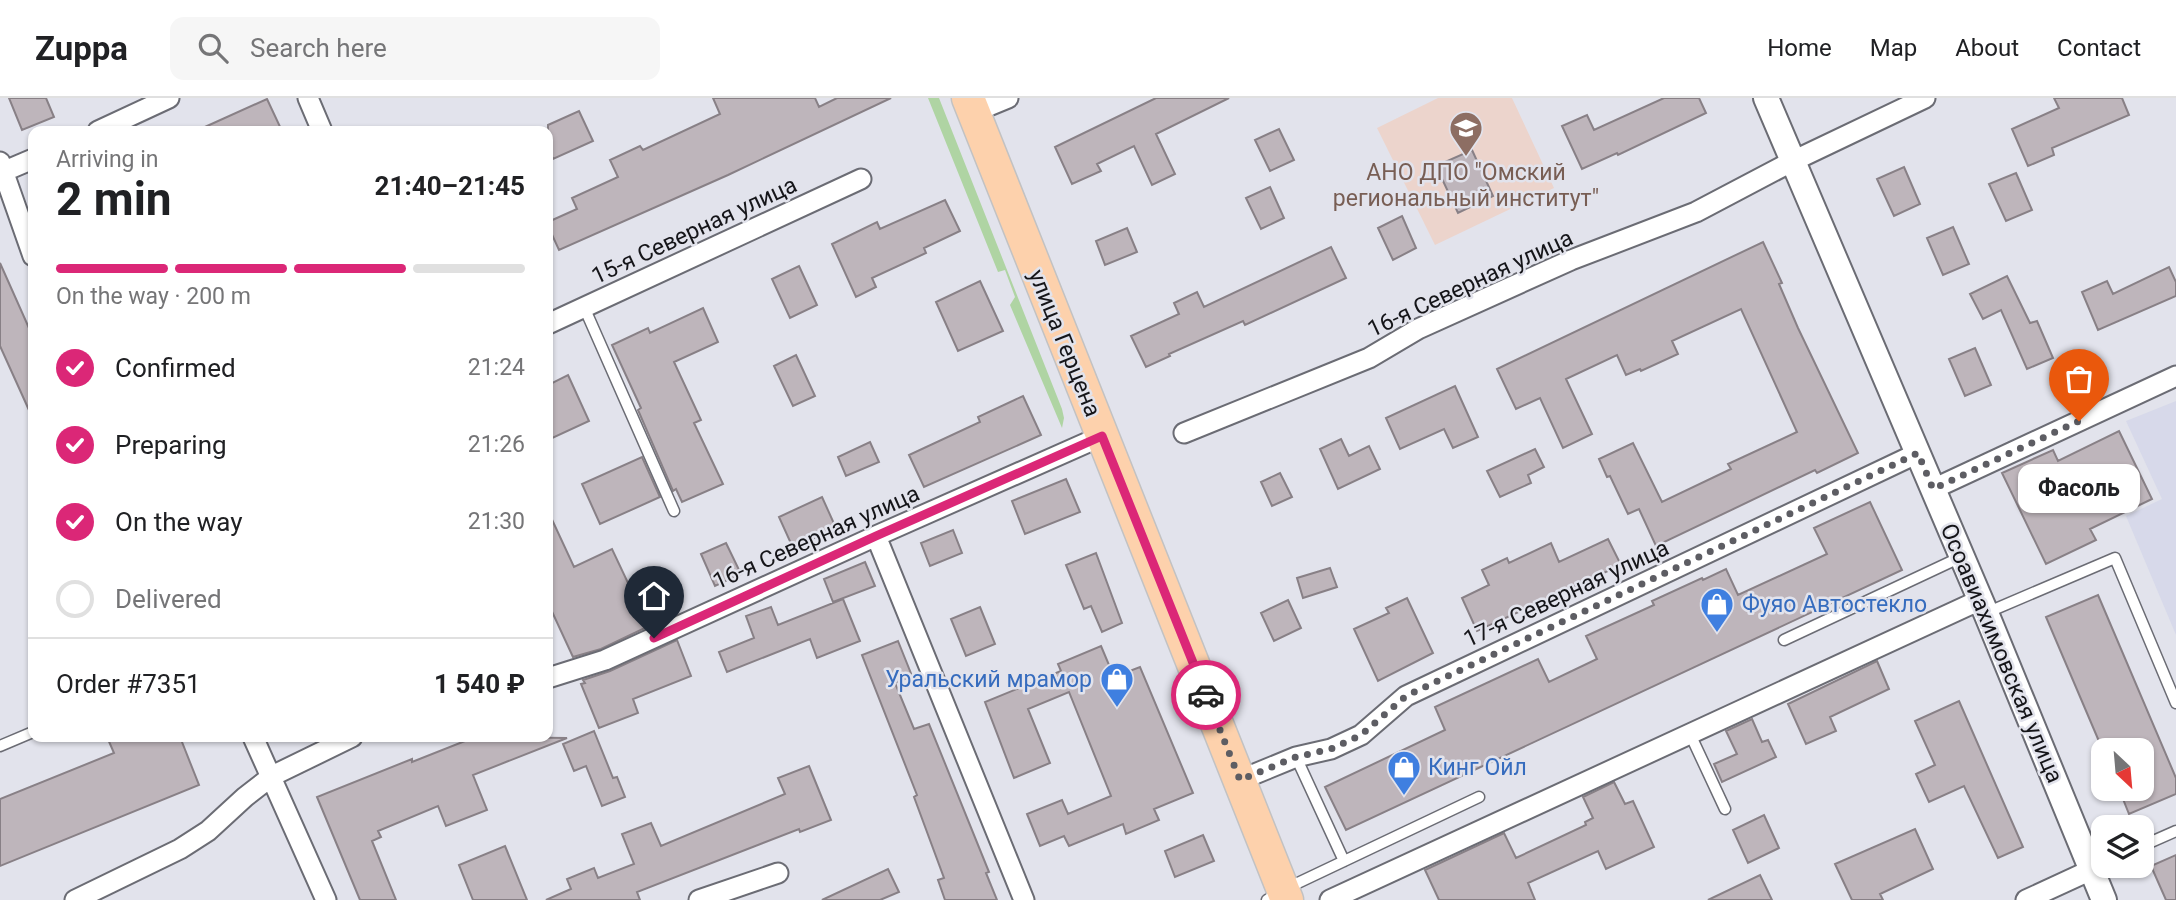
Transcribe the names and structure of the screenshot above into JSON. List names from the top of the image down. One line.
{"streets":{"main road":["улица Герцена"],"street":["15-я Северная улица","16-я Северная улица","17-я Северная улица","Осоавиахимовская улица"]},"crossings":[["16-я Северная улица","улица Герцена"],["16-я Северная улица","Осоавиахимовская улица"],["улица Герцена","17-я Северная улица"],["17-я Северная улица","Осоавиахимовская улица"]],"places":{"school or university":["АНО ДПО \"Омский региональный институт\""],"other":["Фасоль"],"shop":["Фуяо Автостекло","Уральский мрамор","Кинг Ойл"]},"north":"bottom right","page":{"header":"Zuppa","search":"Search here","nav":["Home","Map","About","Contact"],"heading":["2 min","Arriving in","21:40–21:45"],"panel":["Order #7351","1 540 ₽"],"bar":"On the way · 200 m","list":[["Confirmed","21:24"],["Preparing","21:26"],["On the way","21:30"],"Delivered"],"bubble":"Фасоль"}}
